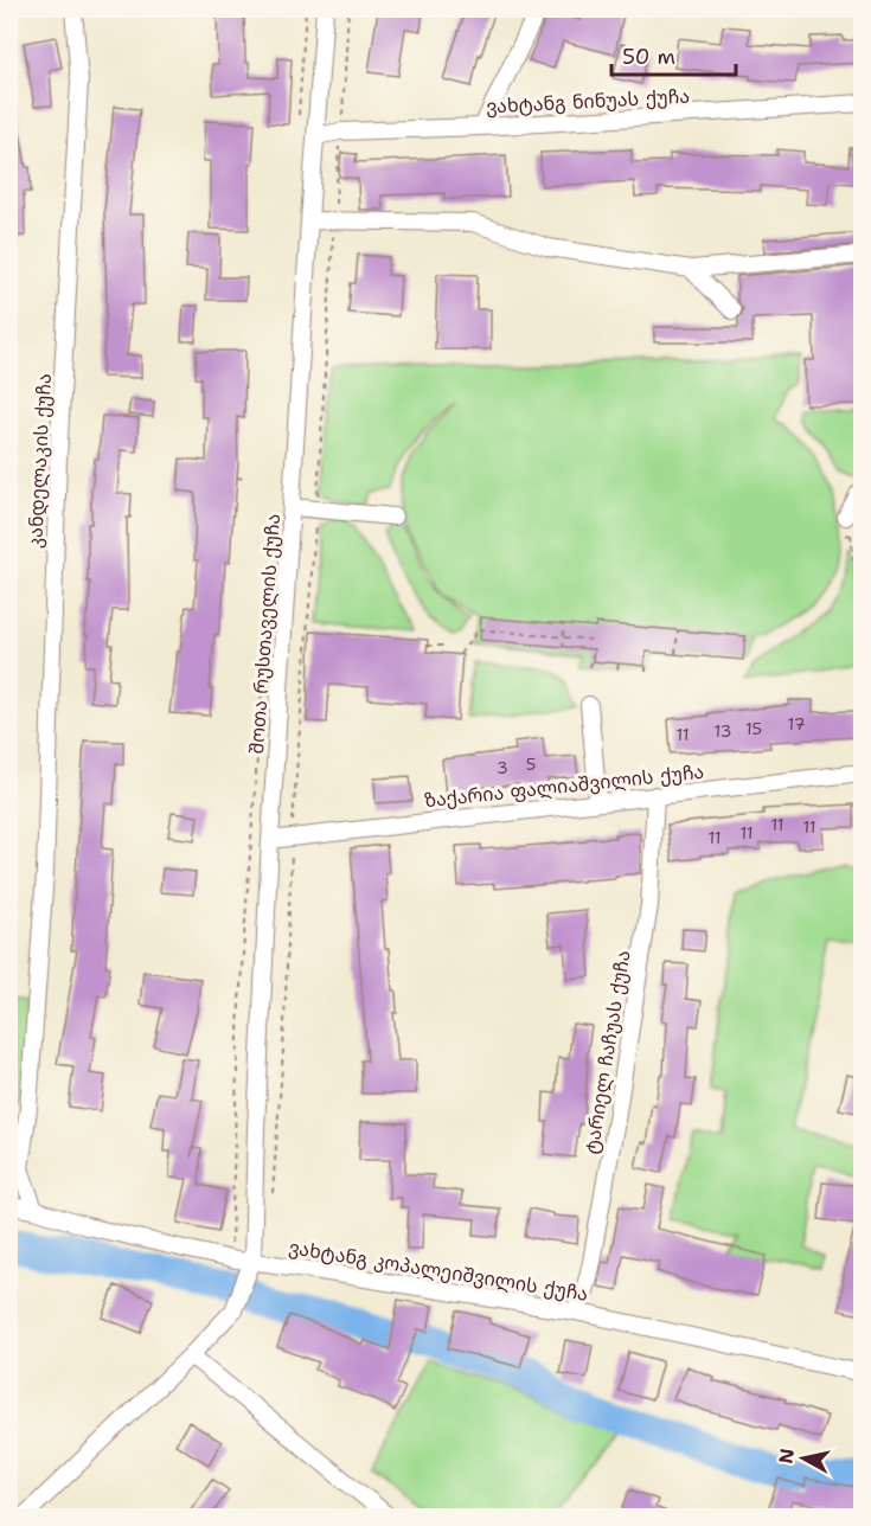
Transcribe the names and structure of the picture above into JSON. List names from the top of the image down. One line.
{"streets":{"street":["ვახტანგ ნინუას ქუჩა","კანდელაკის ქუჩა","შოთა რუსთაველის ქუჩა","ზაქარია ფალიაშვილის ქუჩა","ტარიელ ჩაჩუას ქუჩა","ვახტანგ კოპალეიშვილის ქუჩა"]},"crossings":[["ვახტანგ ნინუას ქუჩა","შოთა რუსთაველის ქუჩა"],["კანდელაკის ქუჩა","ვახტანგ კოპალეიშვილის ქუჩა"],["შოთა რუსთაველის ქუჩა","ზაქარია ფალიაშვილის ქუჩა"],["შოთა რუსთაველის ქუჩა","ვახტანგ კოპალეიშვილის ქუჩა"],["ზაქარია ფალიაშვილის ქუჩა","ტარიელ ჩაჩუას ქუჩა"],["ტარიელ ჩაჩუას ქუჩა","ვახტანგ კოპალეიშვილის ქუჩა"]],"house_numbers":["17","15","13","11","5","3","11","11","11","11"],"scale_bar":"50 m","north":"left"}
